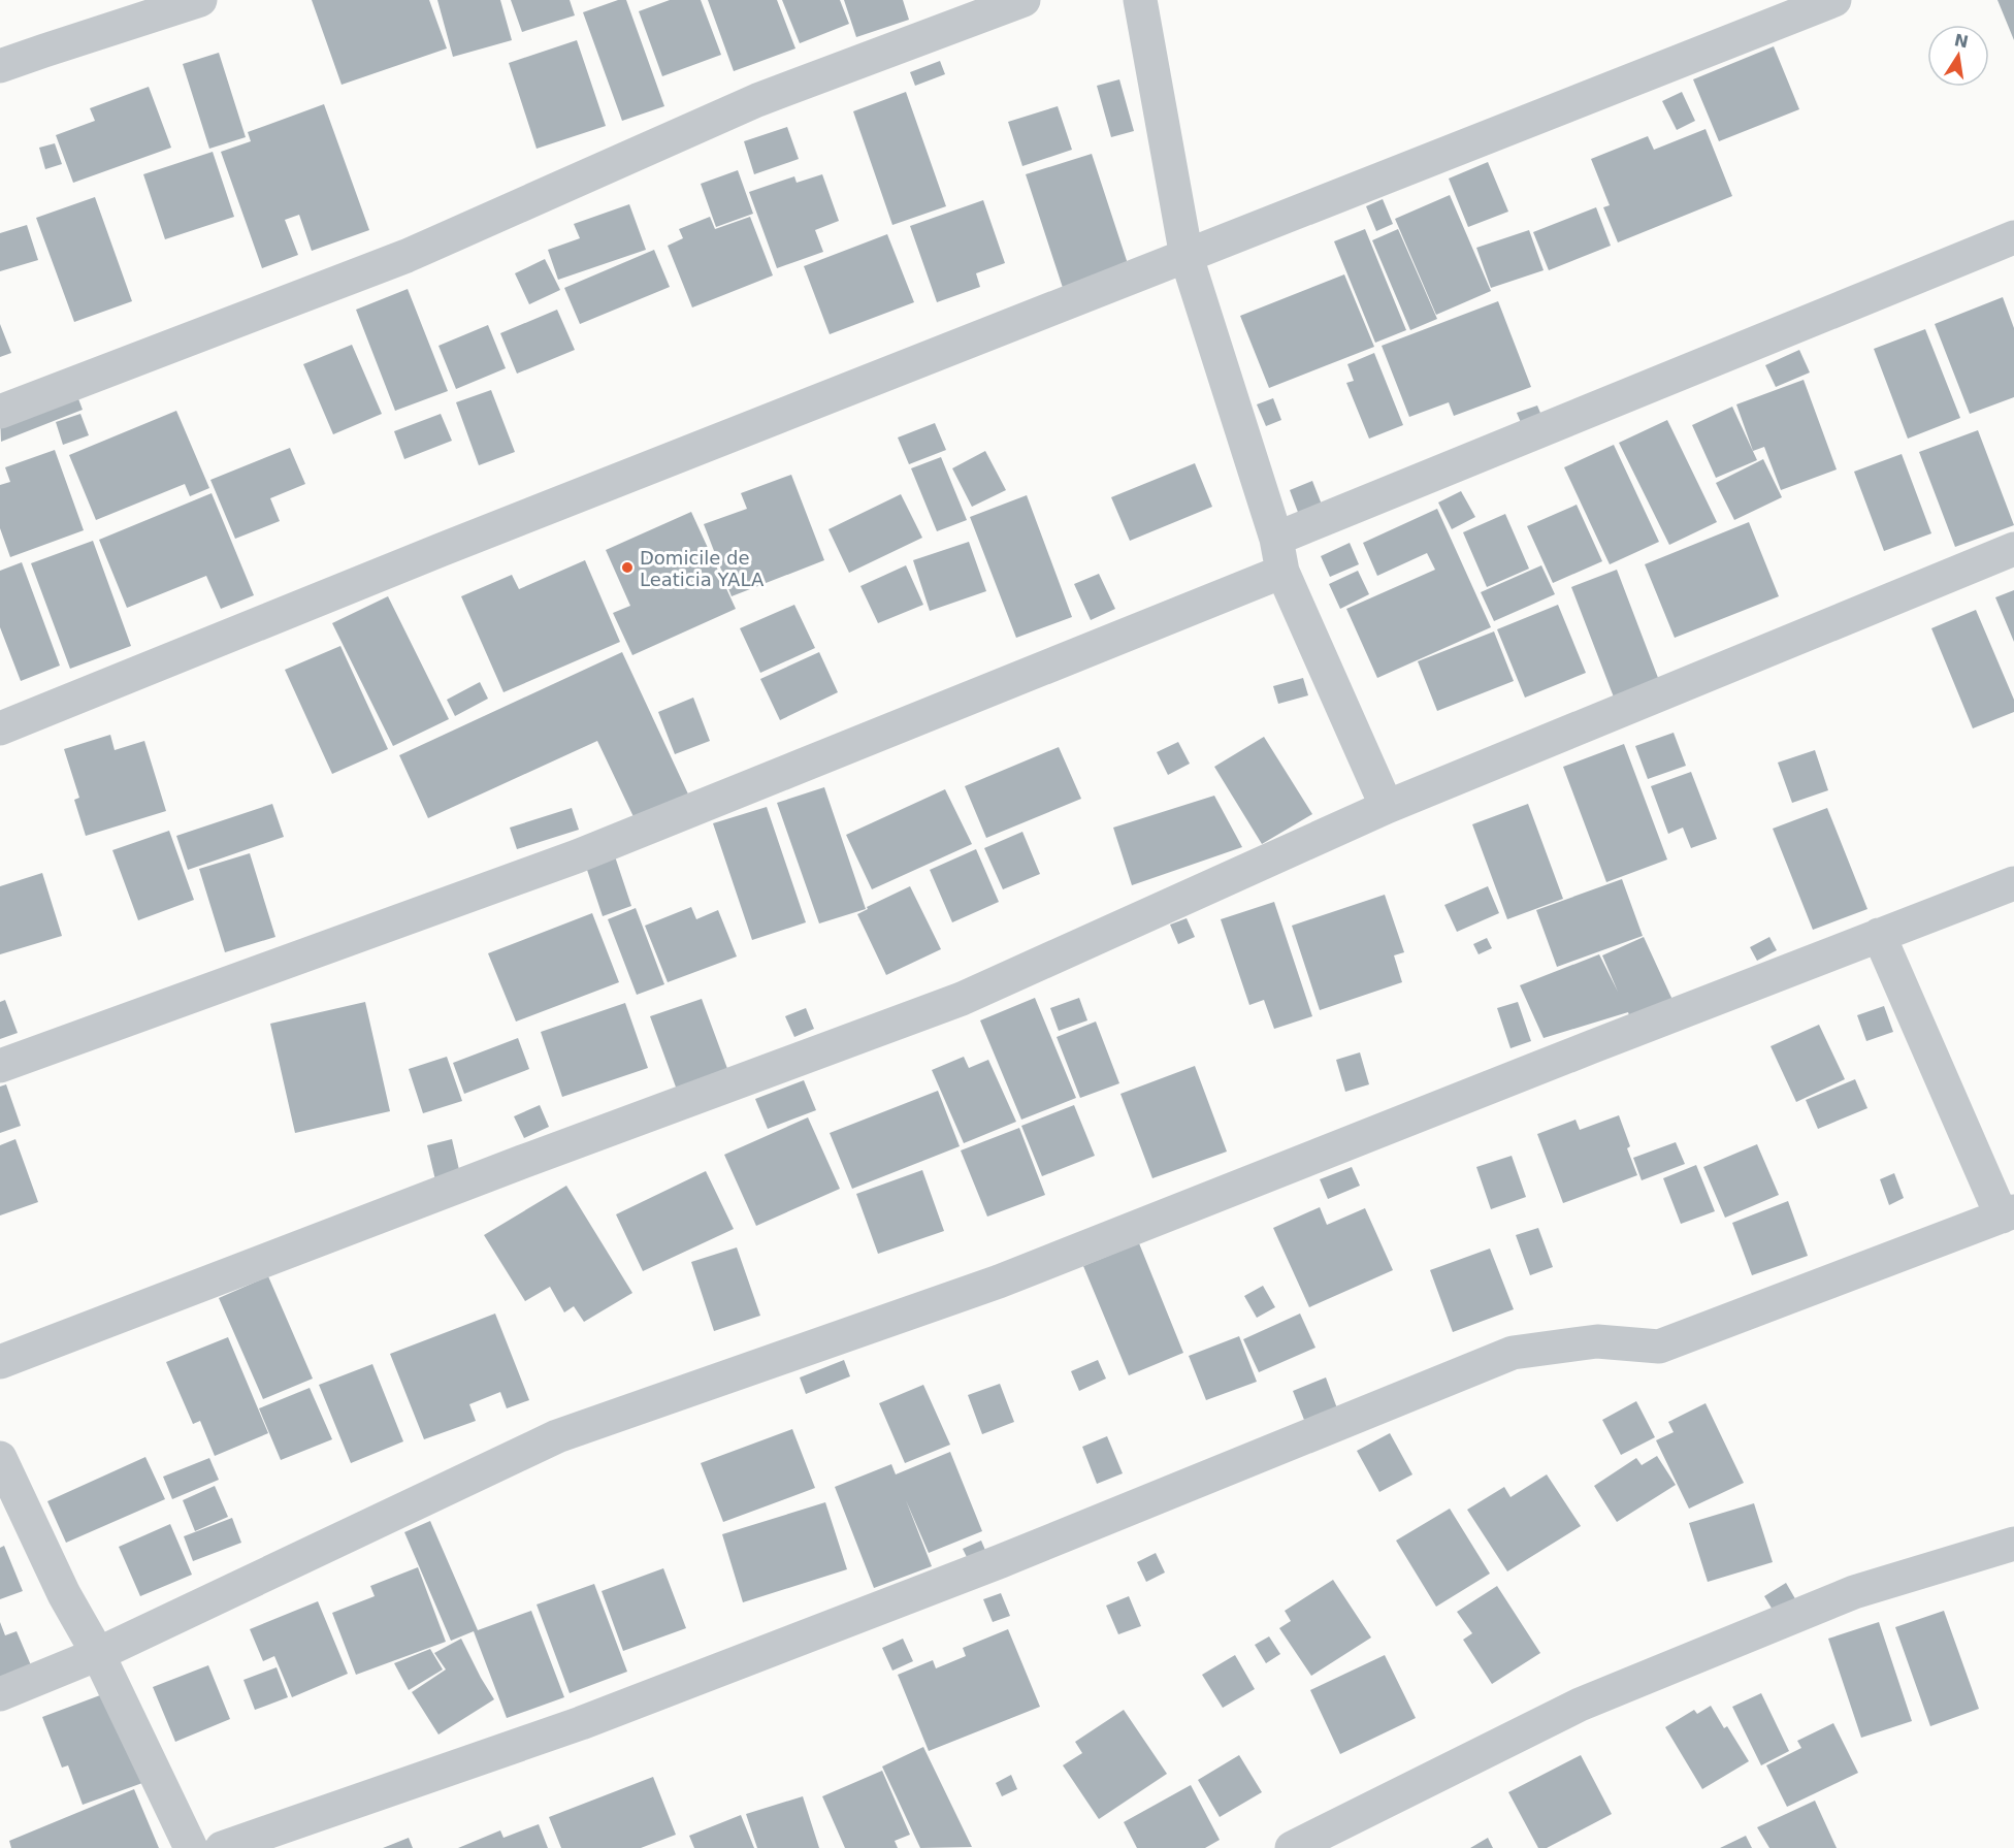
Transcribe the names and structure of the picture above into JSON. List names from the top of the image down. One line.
{"places":["Domicile de Leaticia YALA"],"north":"top"}
